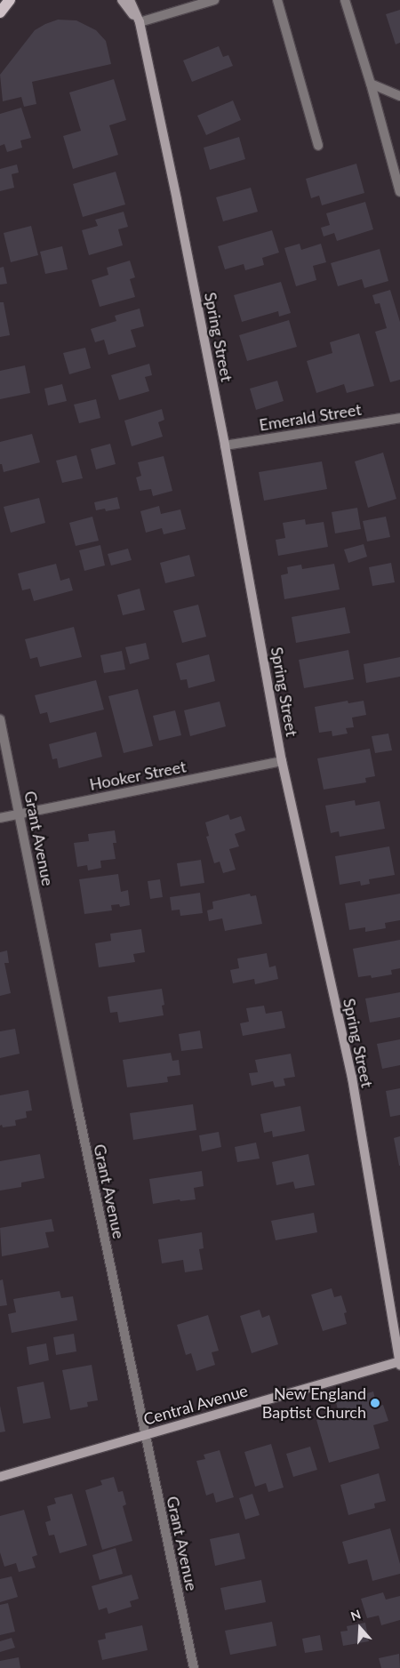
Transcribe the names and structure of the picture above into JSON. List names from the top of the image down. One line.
{"streets":{"street":["Spring Street","Emerald Street","Hooker Street","Grant Avenue","Central Avenue"]},"crossings":[["Spring Street","Emerald Street"],["Spring Street","Hooker Street"],["Spring Street","Central Avenue"],["Hooker Street","Grant Avenue"],["Grant Avenue","Central Avenue"]],"places":["New England Baptist Church"],"north":"top"}
